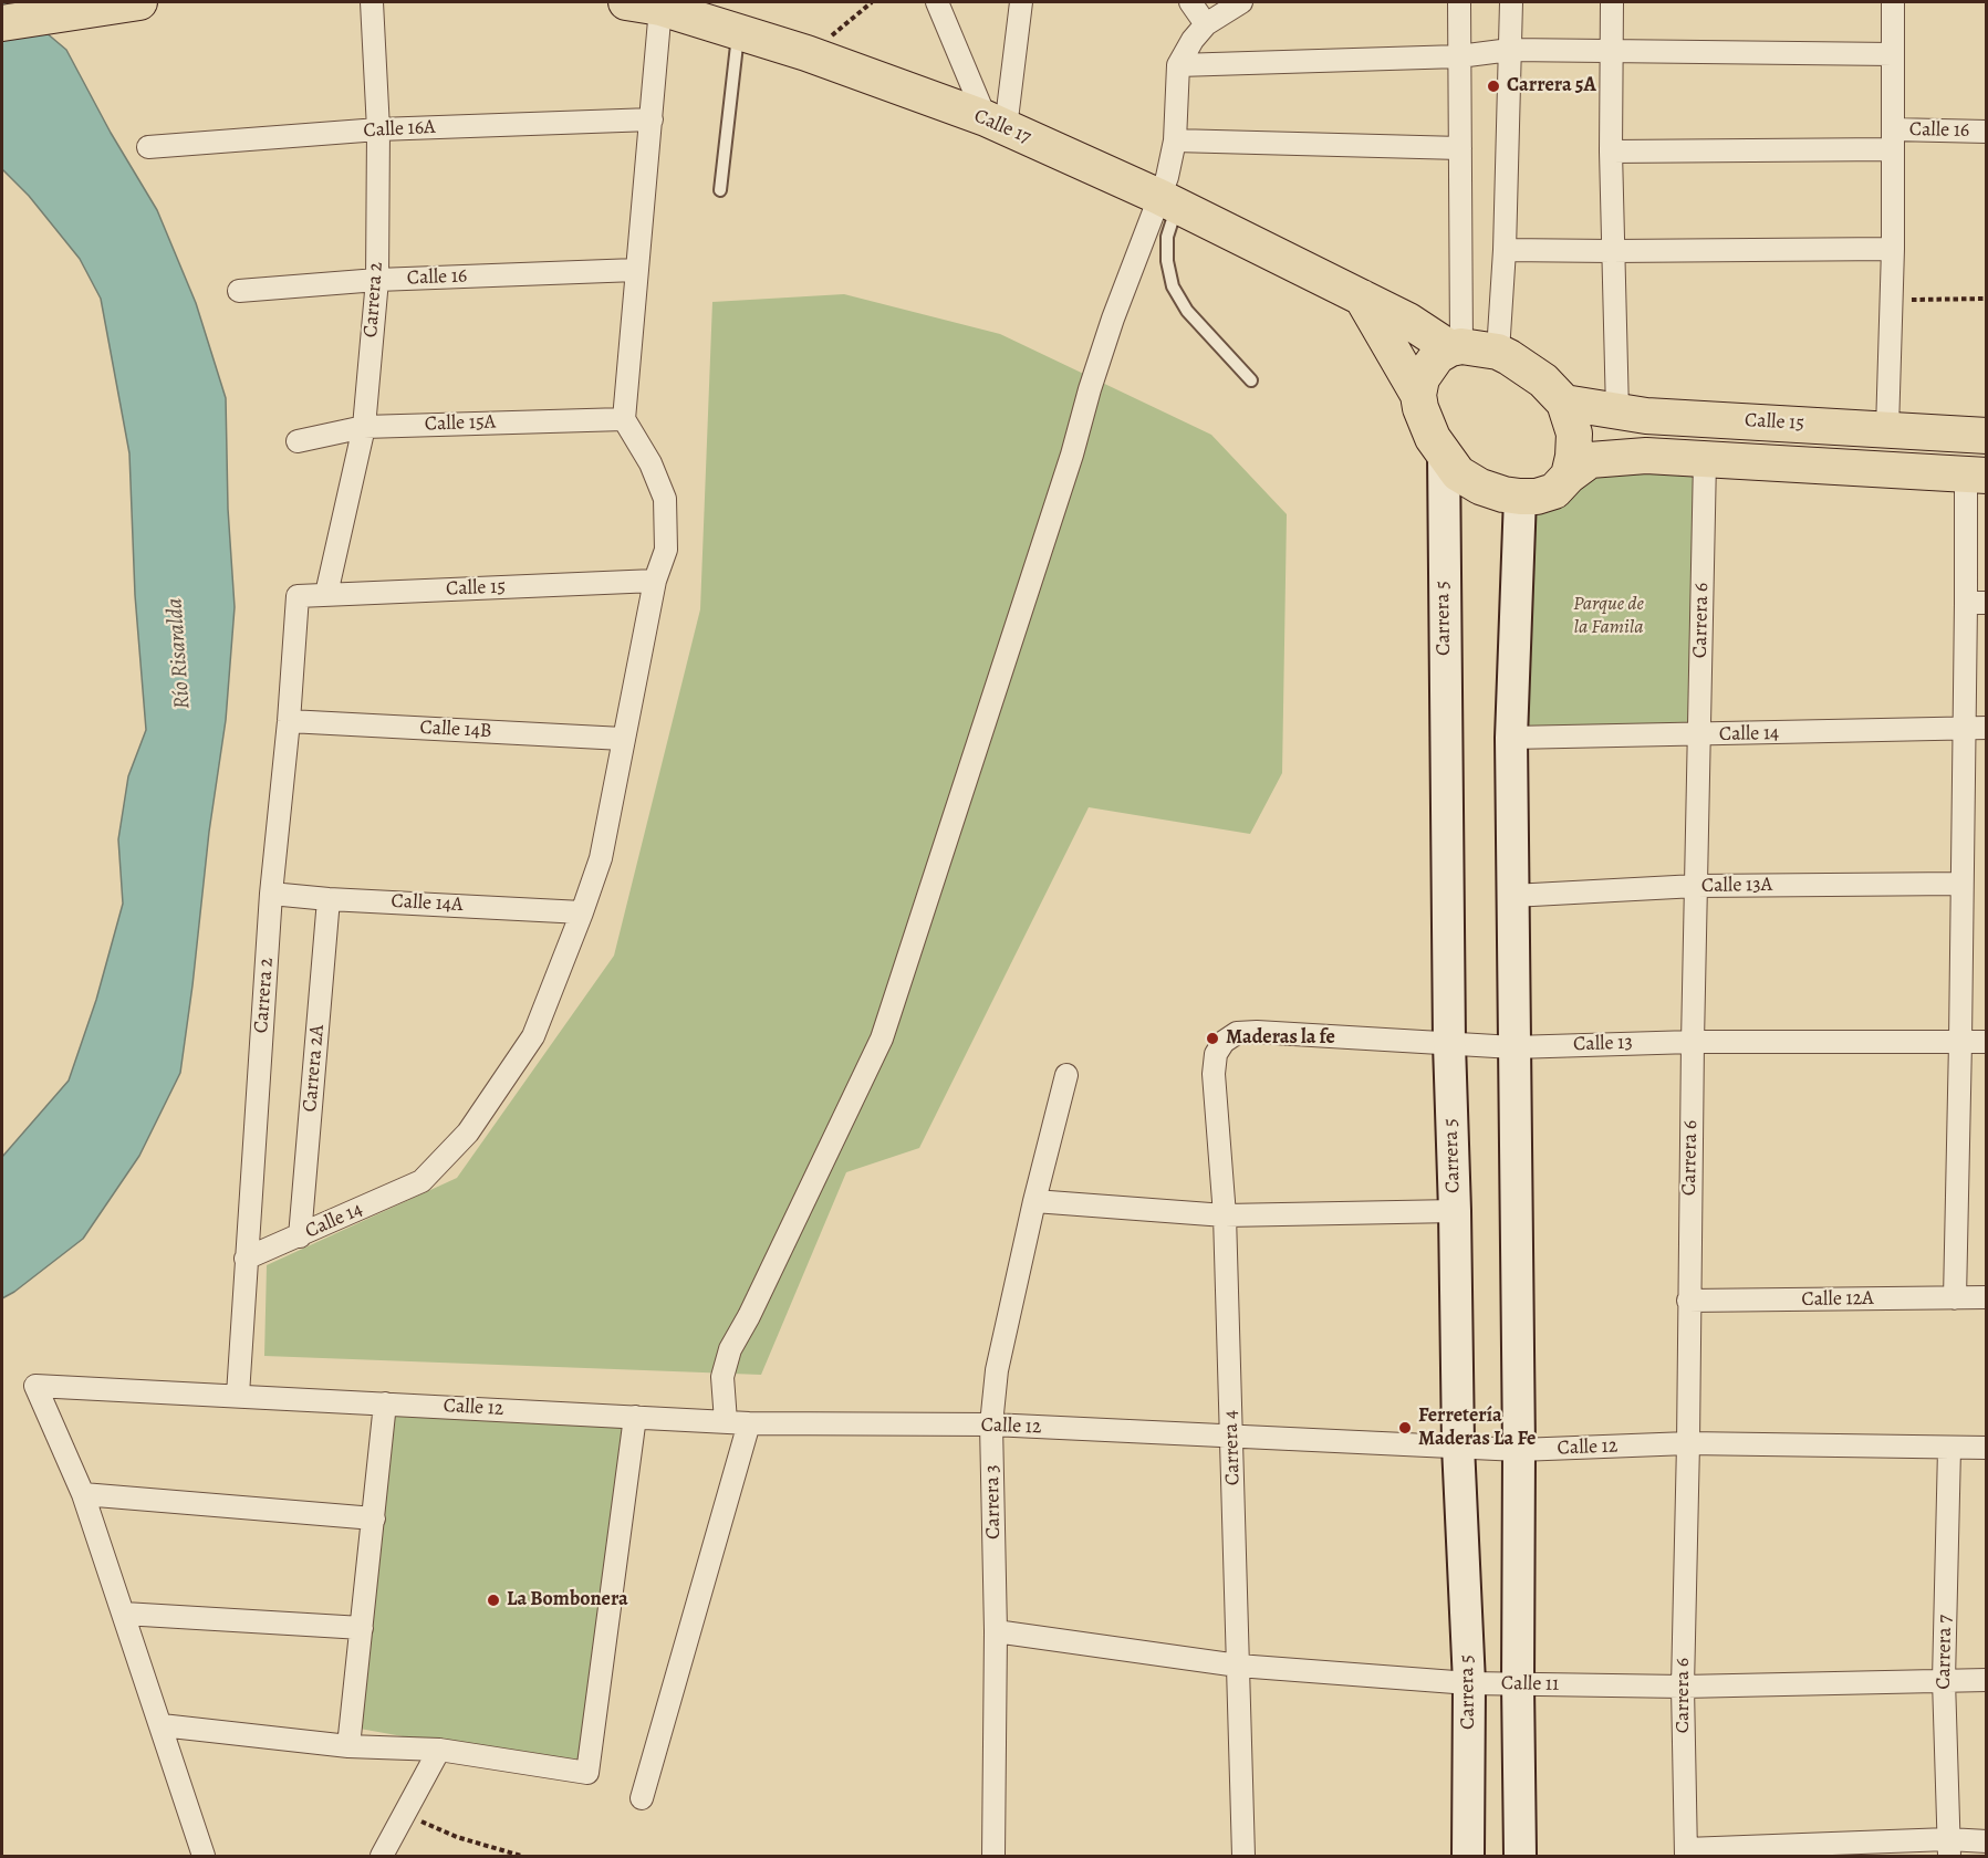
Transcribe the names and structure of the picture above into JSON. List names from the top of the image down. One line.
{"streets":{"main road":["Calle 17","Calle 15","Carrera 5"],"street":["Calle 16A","Calle 16","Carrera 2","Calle 15A","Carrera 6","Calle 14B","Calle 14","Calle 13A","Calle 14A","Calle 13","Carrera 2A","Calle 12A","Calle 12","Carrera 4","Carrera 3","Carrera 7","Calle 11"]},"crossings":[["Calle 17","Calle 15"],["Calle 17","Carrera 5"],["Calle 16A","Carrera 2"],["Calle 16","Carrera 2"],["Carrera 2","Calle 15"],["Carrera 2","Calle 15A"],["Carrera 2","Calle 14B"],["Carrera 2","Calle 14"],["Carrera 2","Calle 14A"],["Carrera 2","Calle 12"],["Calle 15","Carrera 5"],["Calle 15","Carrera 6"],["Carrera 5","Calle 13"],["Carrera 5","Calle 12"],["Carrera 5","Calle 11"],["Carrera 6","Calle 14"],["Carrera 6","Calle 13A"],["Carrera 6","Calle 13"],["Carrera 6","Calle 12A"],["Carrera 6","Calle 12"],["Carrera 6","Calle 11"],["Calle 14","Calle 14A"],["Calle 14","Carrera 2A"],["Calle 14A","Carrera 2A"],["Calle 13","Carrera 4"],["Calle 12","Carrera 4"],["Calle 12","Carrera 3"],["Calle 12","Carrera 7"],["Carrera 4","Calle 11"],["Carrera 3","Calle 11"],["Carrera 7","Calle 11"]],"water":["Río Risaralda"],"parks":["Parque de la Famila"],"places":["Carrera 5A","Maderas la fe","Ferretería Maderas La Fe","La Bombonera"]}
